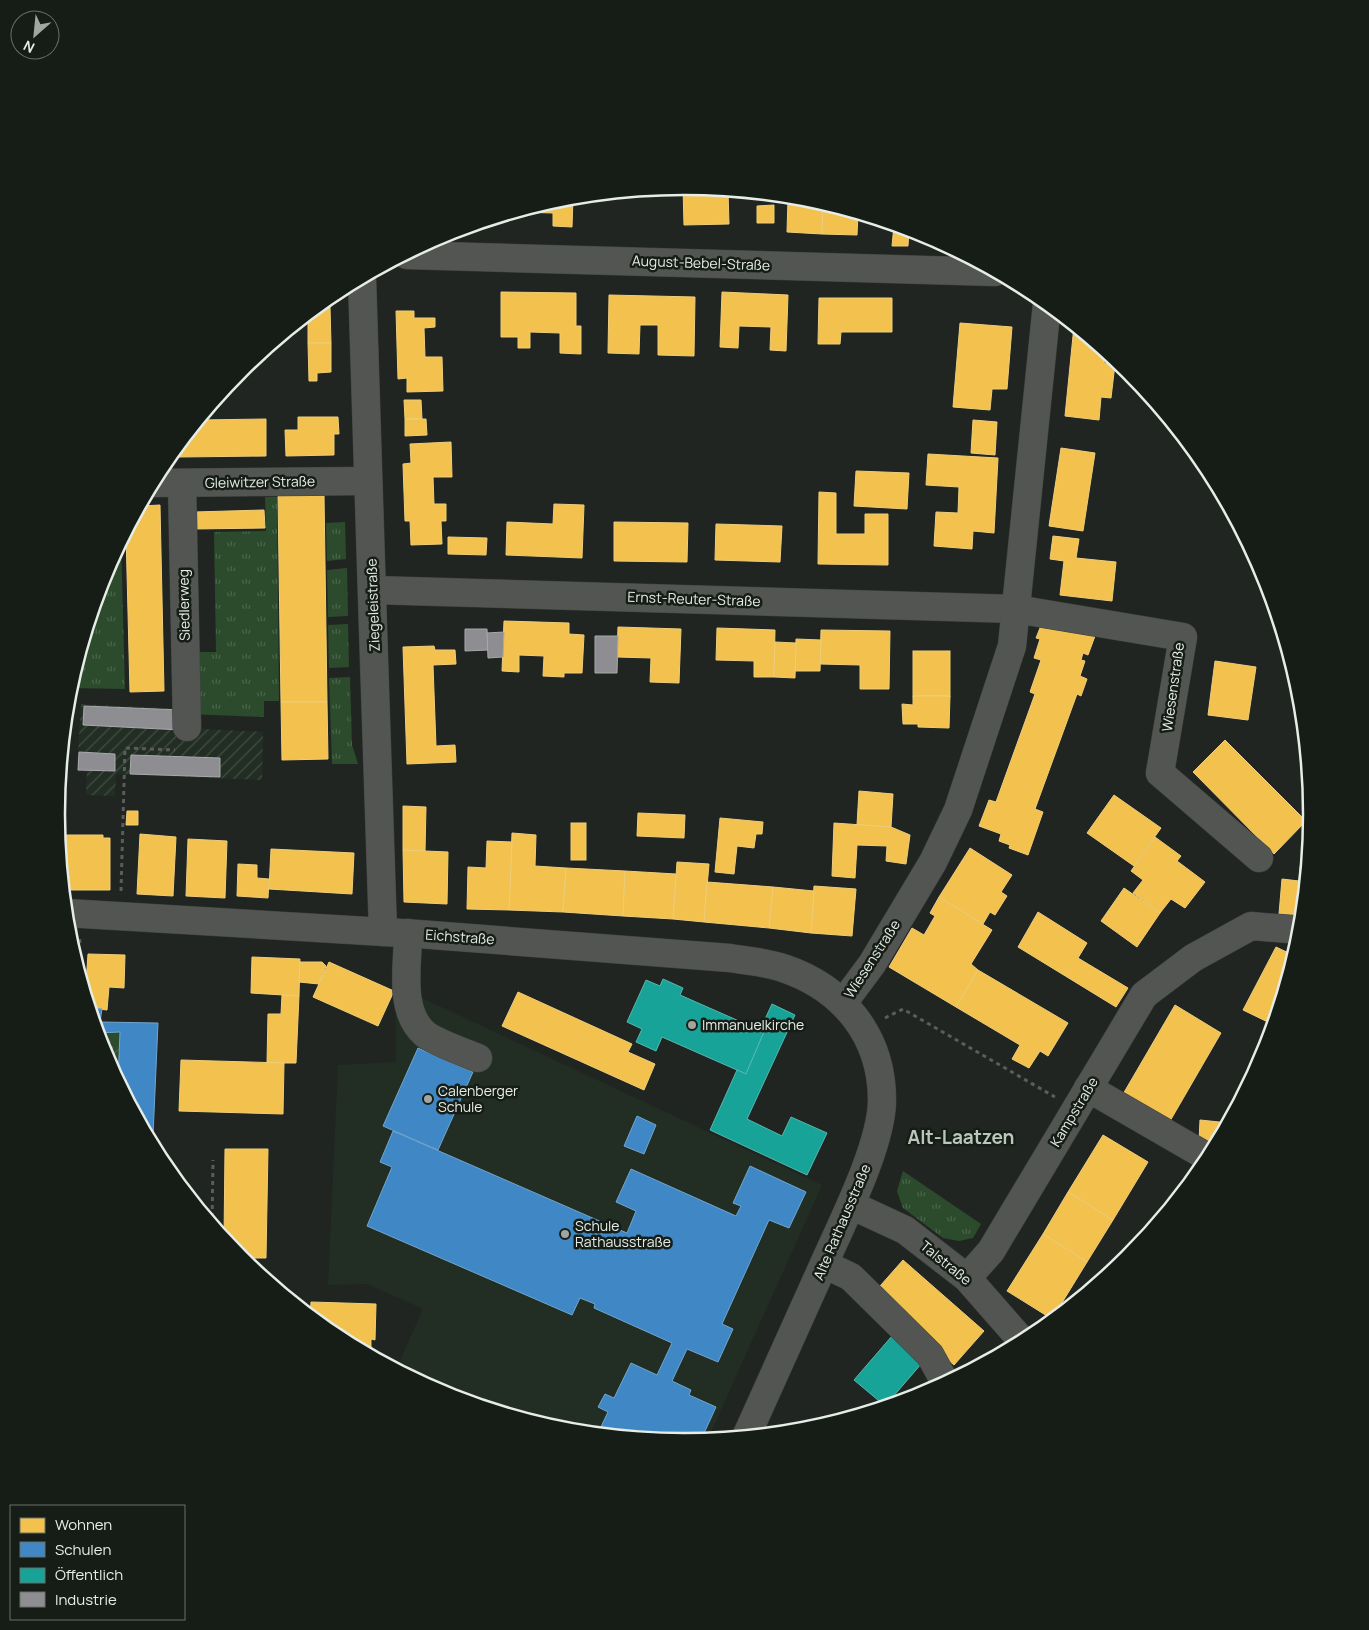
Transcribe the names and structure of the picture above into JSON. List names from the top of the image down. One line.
{"streets":{"street":["August-Bebel-Straße","Gleiwitzer Straße","Ernst-Reuter-Straße","Siedlerweg","Ziegeleistraße","Wiesenstraße","Eichstraße","Kampstraße","Alte Rathausstraße","Talstraße"]},"crossings":[["Gleiwitzer Straße","Siedlerweg"],["Gleiwitzer Straße","Ziegeleistraße"],["Ernst-Reuter-Straße","Ziegeleistraße"],["Ernst-Reuter-Straße","Wiesenstraße"],["Ziegeleistraße","Eichstraße"],["Wiesenstraße","Eichstraße"],["Wiesenstraße","Alte Rathausstraße"],["Eichstraße","Alte Rathausstraße"],["Kampstraße","Talstraße"],["Alte Rathausstraße","Talstraße"]],"districts":["Alt-Laatzen"],"places":["Immanuelkirche","Calenberger Schule","Schule Rathausstraße"],"legend":["Wohnen","Schulen","Öffentlich","Industrie"],"north":"bottom left"}
